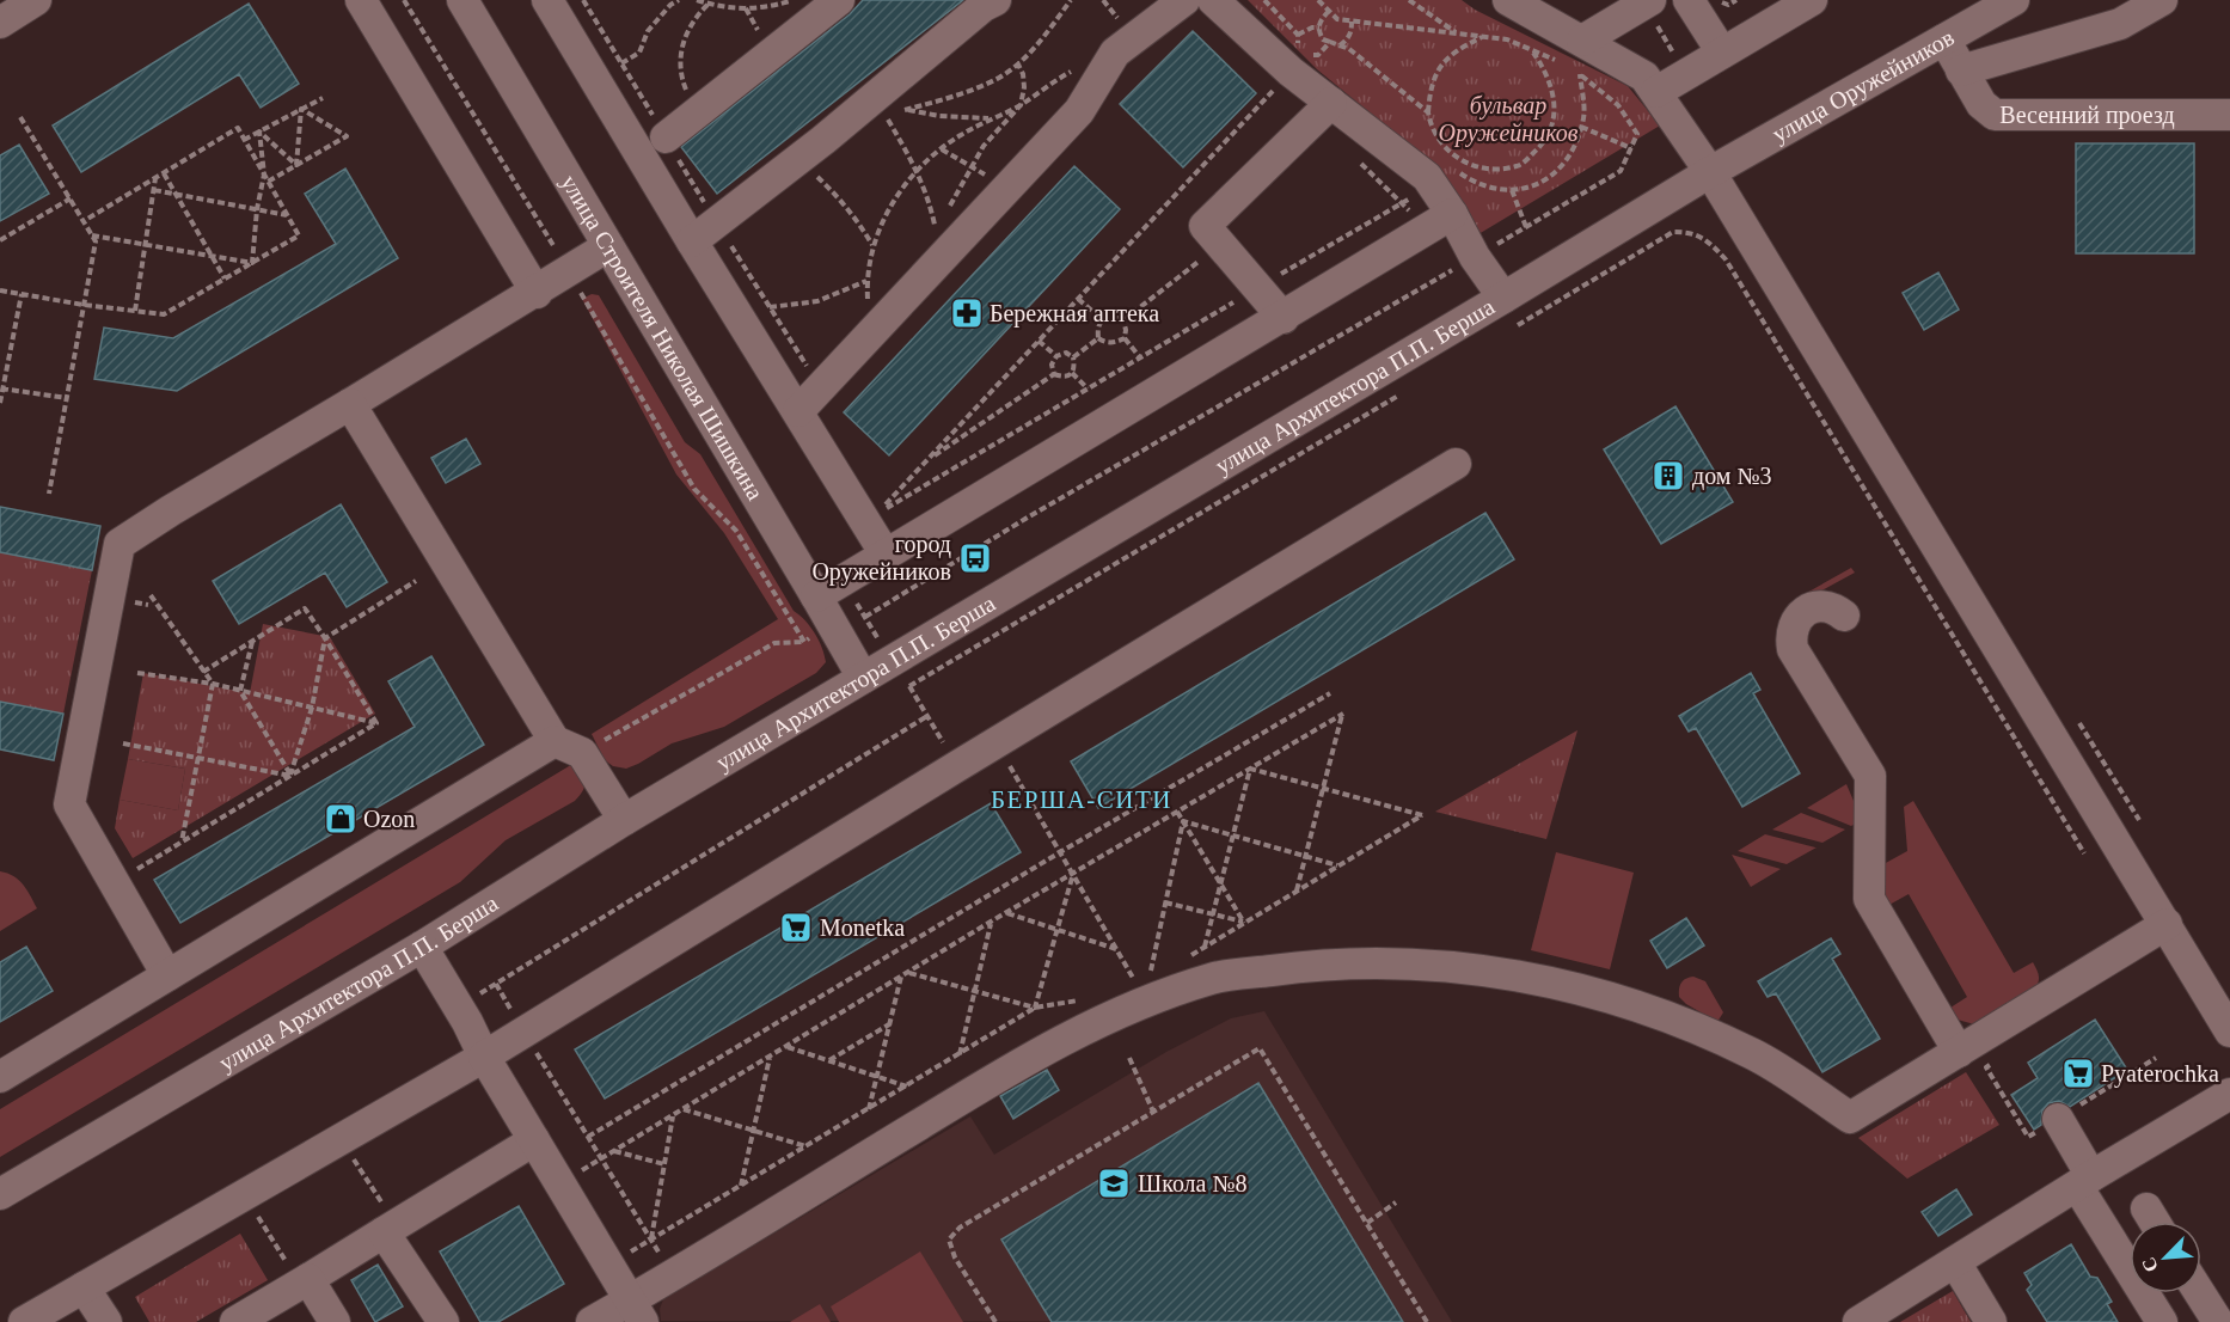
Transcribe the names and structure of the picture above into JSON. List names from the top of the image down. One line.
{"streets":{"street":["улица Оружейников","Весенний проезд","улица Строителя Николая Шишкина","улица Архитектора П.П. Берша"]},"crossings":[["улица Оружейников","Весенний проезд"],["улица Оружейников","улица Архитектора П.П. Берша"],["улица Строителя Николая Шишкина","улица Архитектора П.П. Берша"]],"districts":["БЕРША-СИТИ"],"parks":["бульвар Оружейников"],"places":{"pharmacy":["Бережная аптека"],"building":["дом №3"],"bus stop":["город Оружейников"],"shop":["Ozon"],"supermarket":["Monetka","Pyaterochka"],"school or university":["Школа №8"]},"north":"bottom left"}
